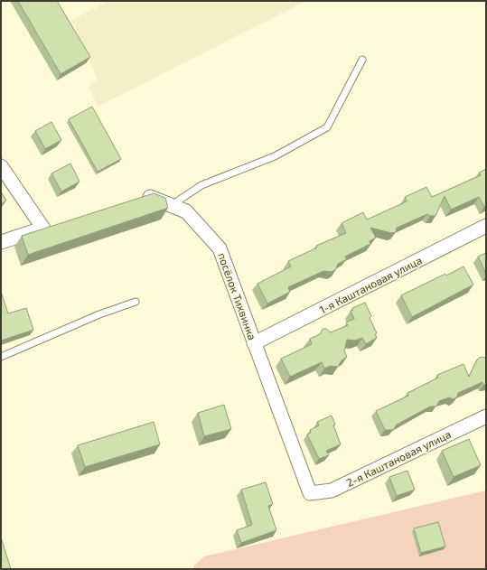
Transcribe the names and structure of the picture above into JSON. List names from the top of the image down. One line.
{"streets":{"street":["1-я Каштановая улица","посёлок Тихвинка","2-я Каштановая улица"]},"crossings":[["1-я Каштановая улица","посёлок Тихвинка"],["посёлок Тихвинка","2-я Каштановая улица"]]}
